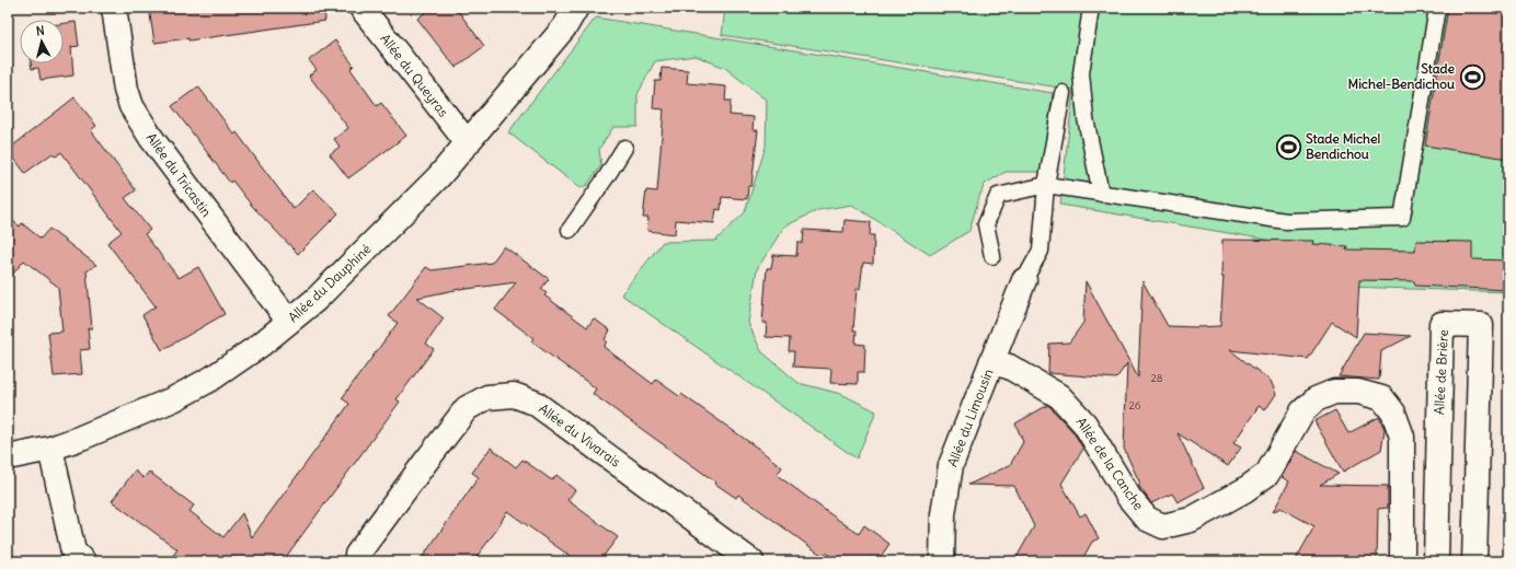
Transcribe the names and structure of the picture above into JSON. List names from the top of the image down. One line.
{"streets":{"street":["Allée du Queyras","Allée du Tricastin","Allée du Dauphiné","Allée de Brière","Allée du Limousin","Allée du Vivarais","Allée de la Canche"]},"crossings":[["Allée du Queyras","Allée du Dauphiné"],["Allée du Tricastin","Allée du Dauphiné"],["Allée du Limousin","Allée de la Canche"]],"places":{"sports":["Stade Michel-Bendichou","Stade Michel Bendichou"]},"house_numbers":["28","26"],"north":"top"}
